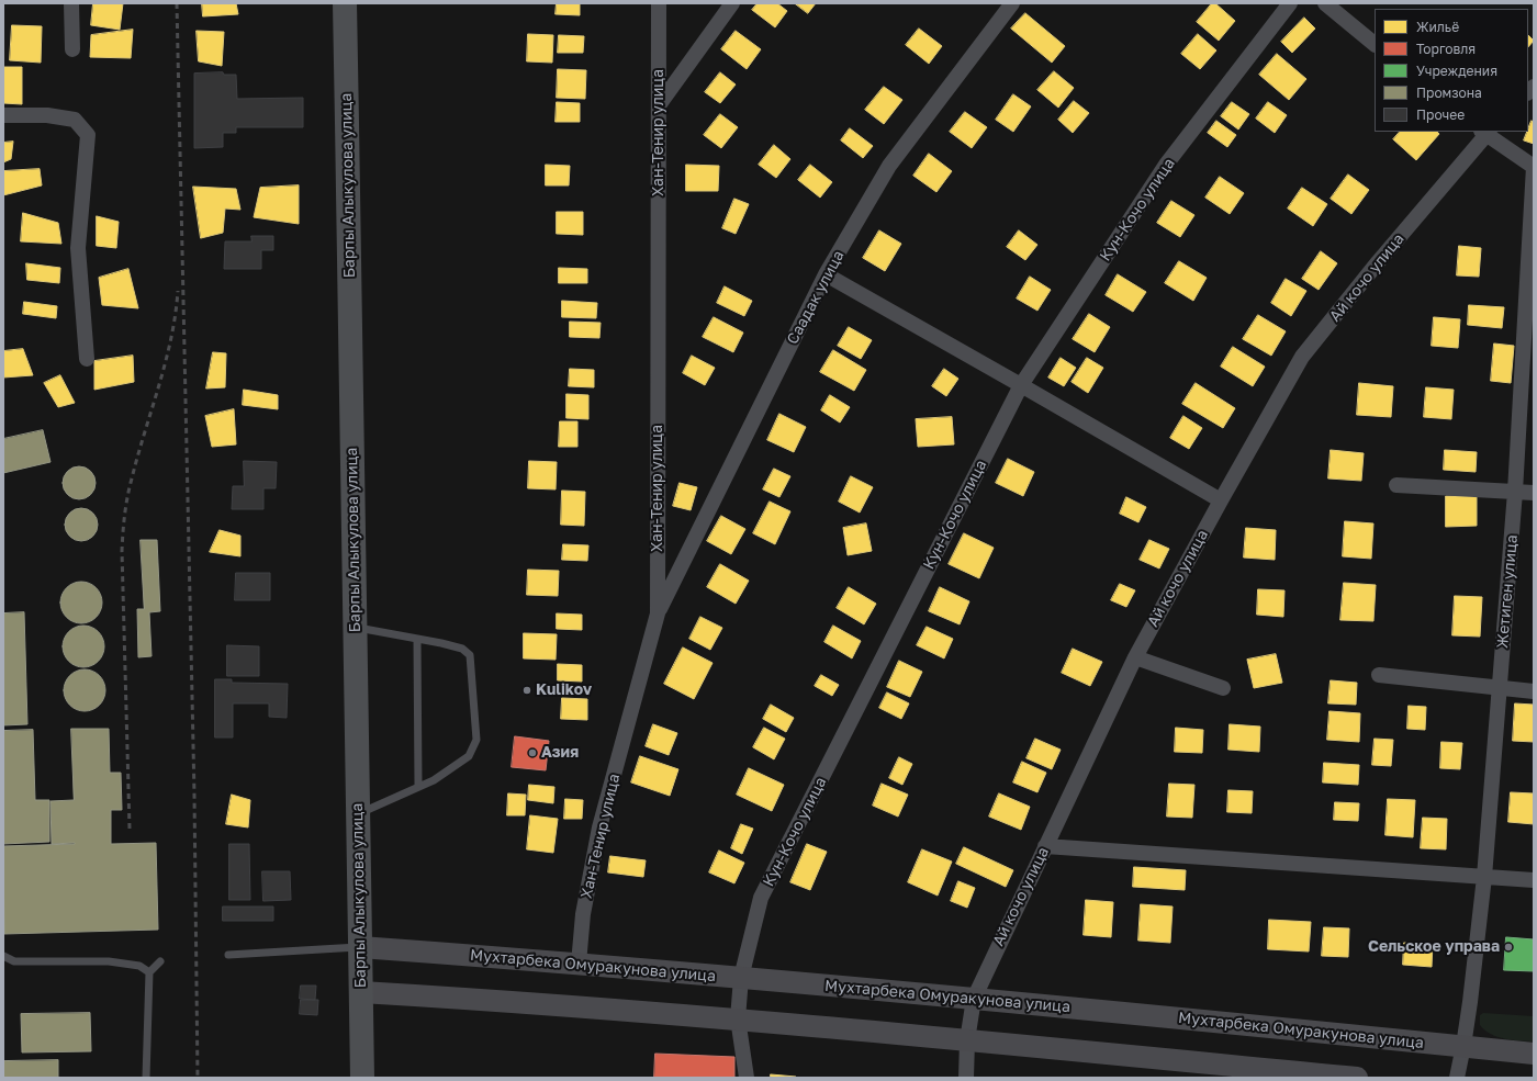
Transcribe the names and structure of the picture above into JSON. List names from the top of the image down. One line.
{"streets":{"main road":["Барпы Алыкулова улица","Мухтарбека Омуракунова улица"],"street":["Хан-Тенир улица","Кун-Кочо улица","Ай кочо улица","Саадак улица","Жетиген улица"]},"crossings":[["Хан-Тенир улица","Саадак улица"],["Хан-Тенир улица","Мухтарбека Омуракунова улица"],["Барпы Алыкулова улица","Мухтарбека Омуракунова улица"],["Кун-Кочо улица","Мухтарбека Омуракунова улица"],["Ай кочо улица","Жетиген улица"],["Ай кочо улица","Мухтарбека Омуракунова улица"],["Жетиген улица","Мухтарбека Омуракунова улица"]],"places":["Kulikov","Азия","Сельское управа"],"legend":["Жильё","Торговля","Учреждения","Промзона","Прочее"]}
